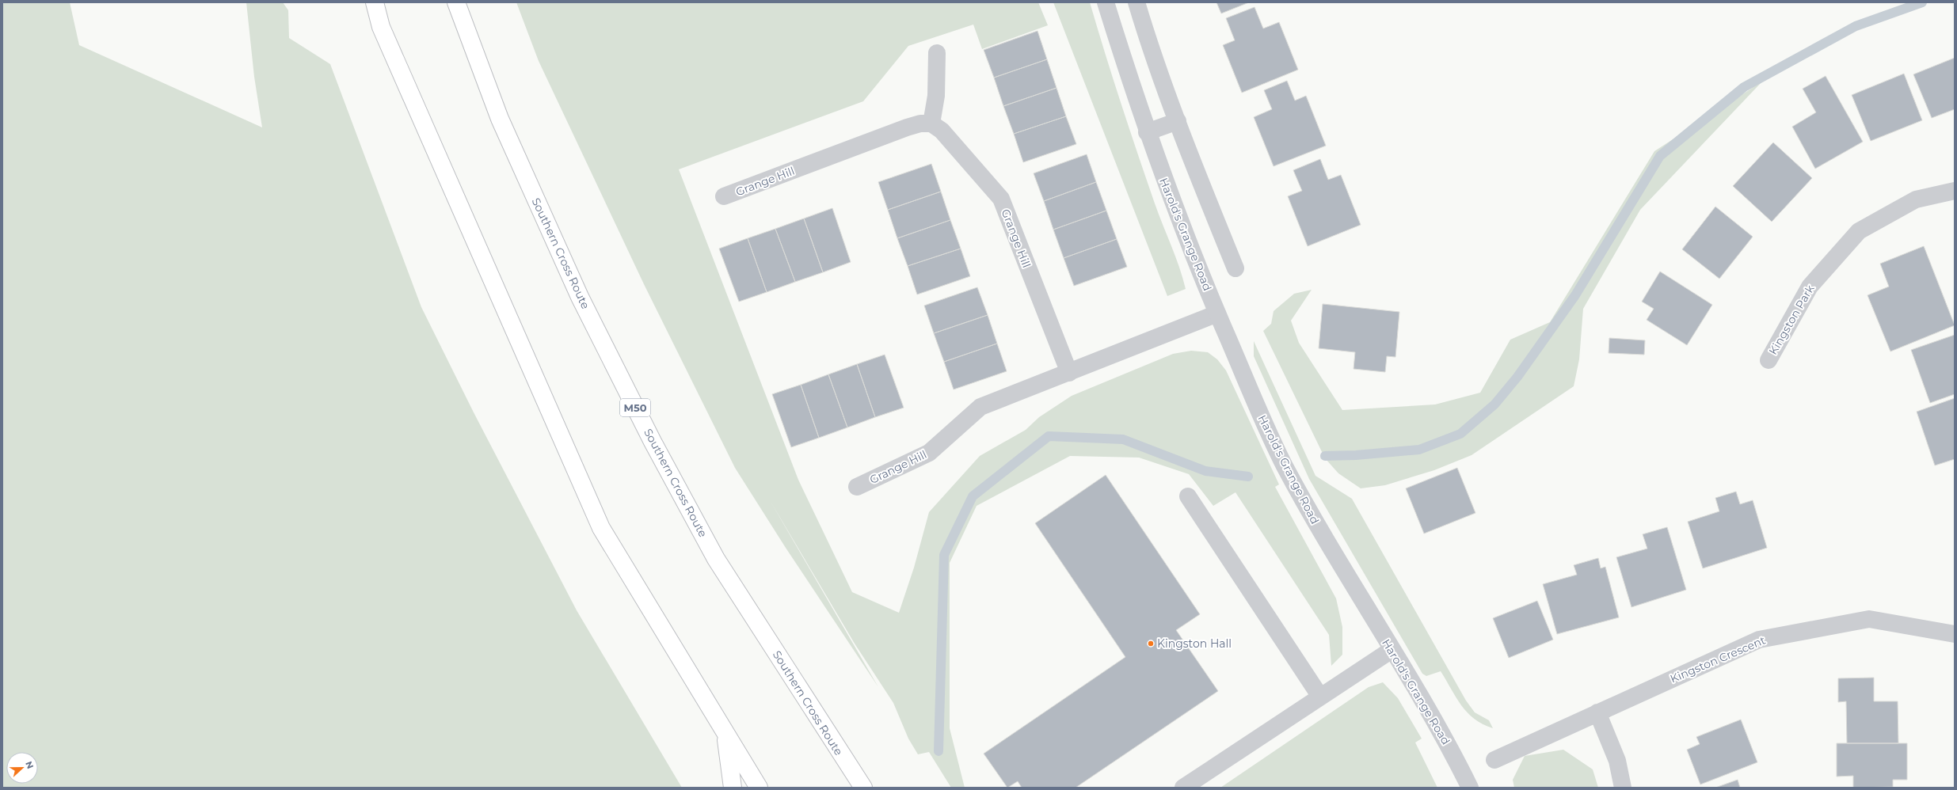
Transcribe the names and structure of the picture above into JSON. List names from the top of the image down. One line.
{"streets":{"highway":["Southern Cross Route","M50"],"street":["Grange Hill","Harold's Grange Road","Kingston Park","Kingston Crescent"]},"crossings":[["Grange Hill","Harold's Grange Road"]],"places":["Kingston Hall"],"north":"right"}
